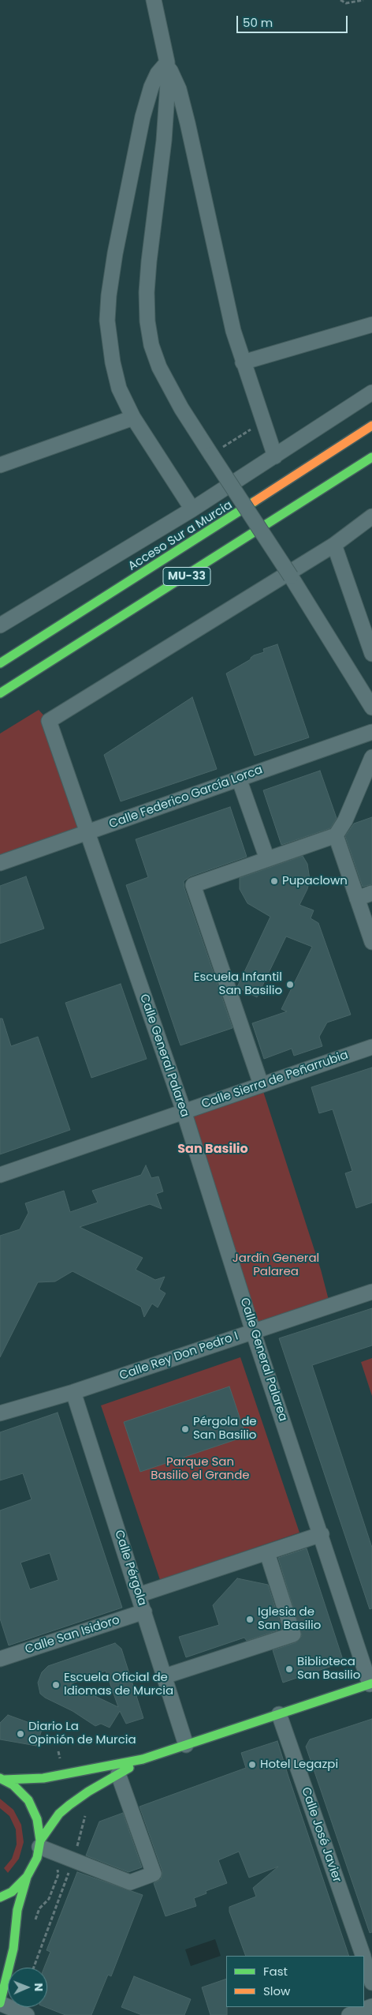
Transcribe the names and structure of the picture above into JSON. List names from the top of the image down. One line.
{"streets":{"main road":["Acceso Sur a Murcia","MU-33"],"street":["Calle Federico García Lorca","Calle General Palarea","Calle Sierra de Peñarrubia","Calle Rey Don Pedro I","Calle Pérgola","Calle San Isidoro","Calle José Javier"]},"crossings":[["Calle Federico García Lorca","Calle General Palarea"],["Calle General Palarea","Calle Sierra de Peñarrubia"],["Calle General Palarea","Calle Rey Don Pedro I"],["Calle Rey Don Pedro I","Calle Pérgola"],["Calle Pérgola","Calle San Isidoro"]],"districts":["San Basilio"],"parks":["Jardín General Palarea","Parque San Basilio el Grande"],"places":["Pupaclown","Escuela Infantil San Basilio","Pérgola de San Basilio","Iglesia de San Basilio","Biblioteca San Basilio","Escuela Oficial de Idiomas de Murcia","Diario La Opinión de Murcia","Hotel Legazpi"],"legend":["Fast","Slow"],"scale_bar":"50 m","north":"right"}
